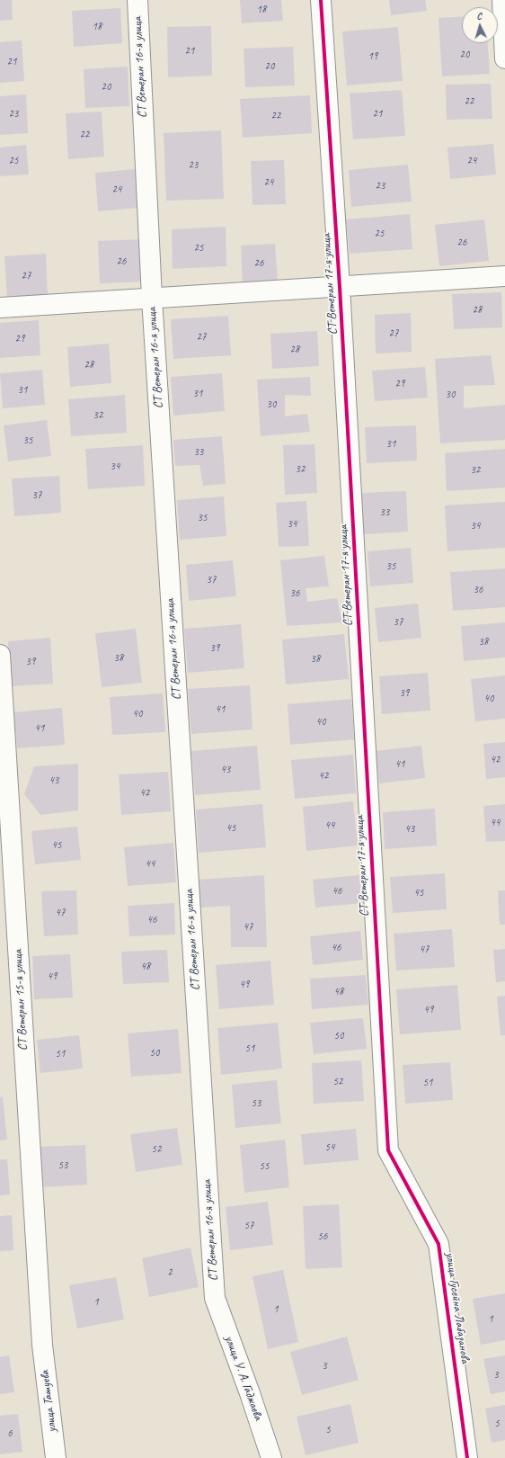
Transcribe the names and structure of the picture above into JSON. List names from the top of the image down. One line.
{"streets":{"street":["СТ Ветеран 16-я улица","СТ Ветеран 17-я улица","СТ Ветеран 15-я улица","улица Гусейна Лабазанова","улица У. А. Гаджаева","улица Ташуева"]},"crossings":[["СТ Ветеран 16-я улица","улица У. А. Гаджаева"],["СТ Ветеран 17-я улица","улица Гусейна Лабазанова"],["СТ Ветеран 15-я улица","улица Ташуева"]],"house_numbers":["18","18","21","20","19","21","20","20","22","23","21","22","22","25","24","23","24","23","24","25","26","25","26","26","27","28","27","27","29","28","28","29","31","31","30","30","32","35","31","33","34","32","32","37","33","35","34","34","35","37","36","36","37","38","39","38","38","39","39","40","41","40","40","41","42","41","43","42","43","42","44","44","45","43","45","44","46","45","47","46","47","46","47","48","49","49","48","49","50","51","50","51","52","51","53","54","52","53","55","57","56","2","1","1","1","3","3","5","5","6"],"north":"top"}
